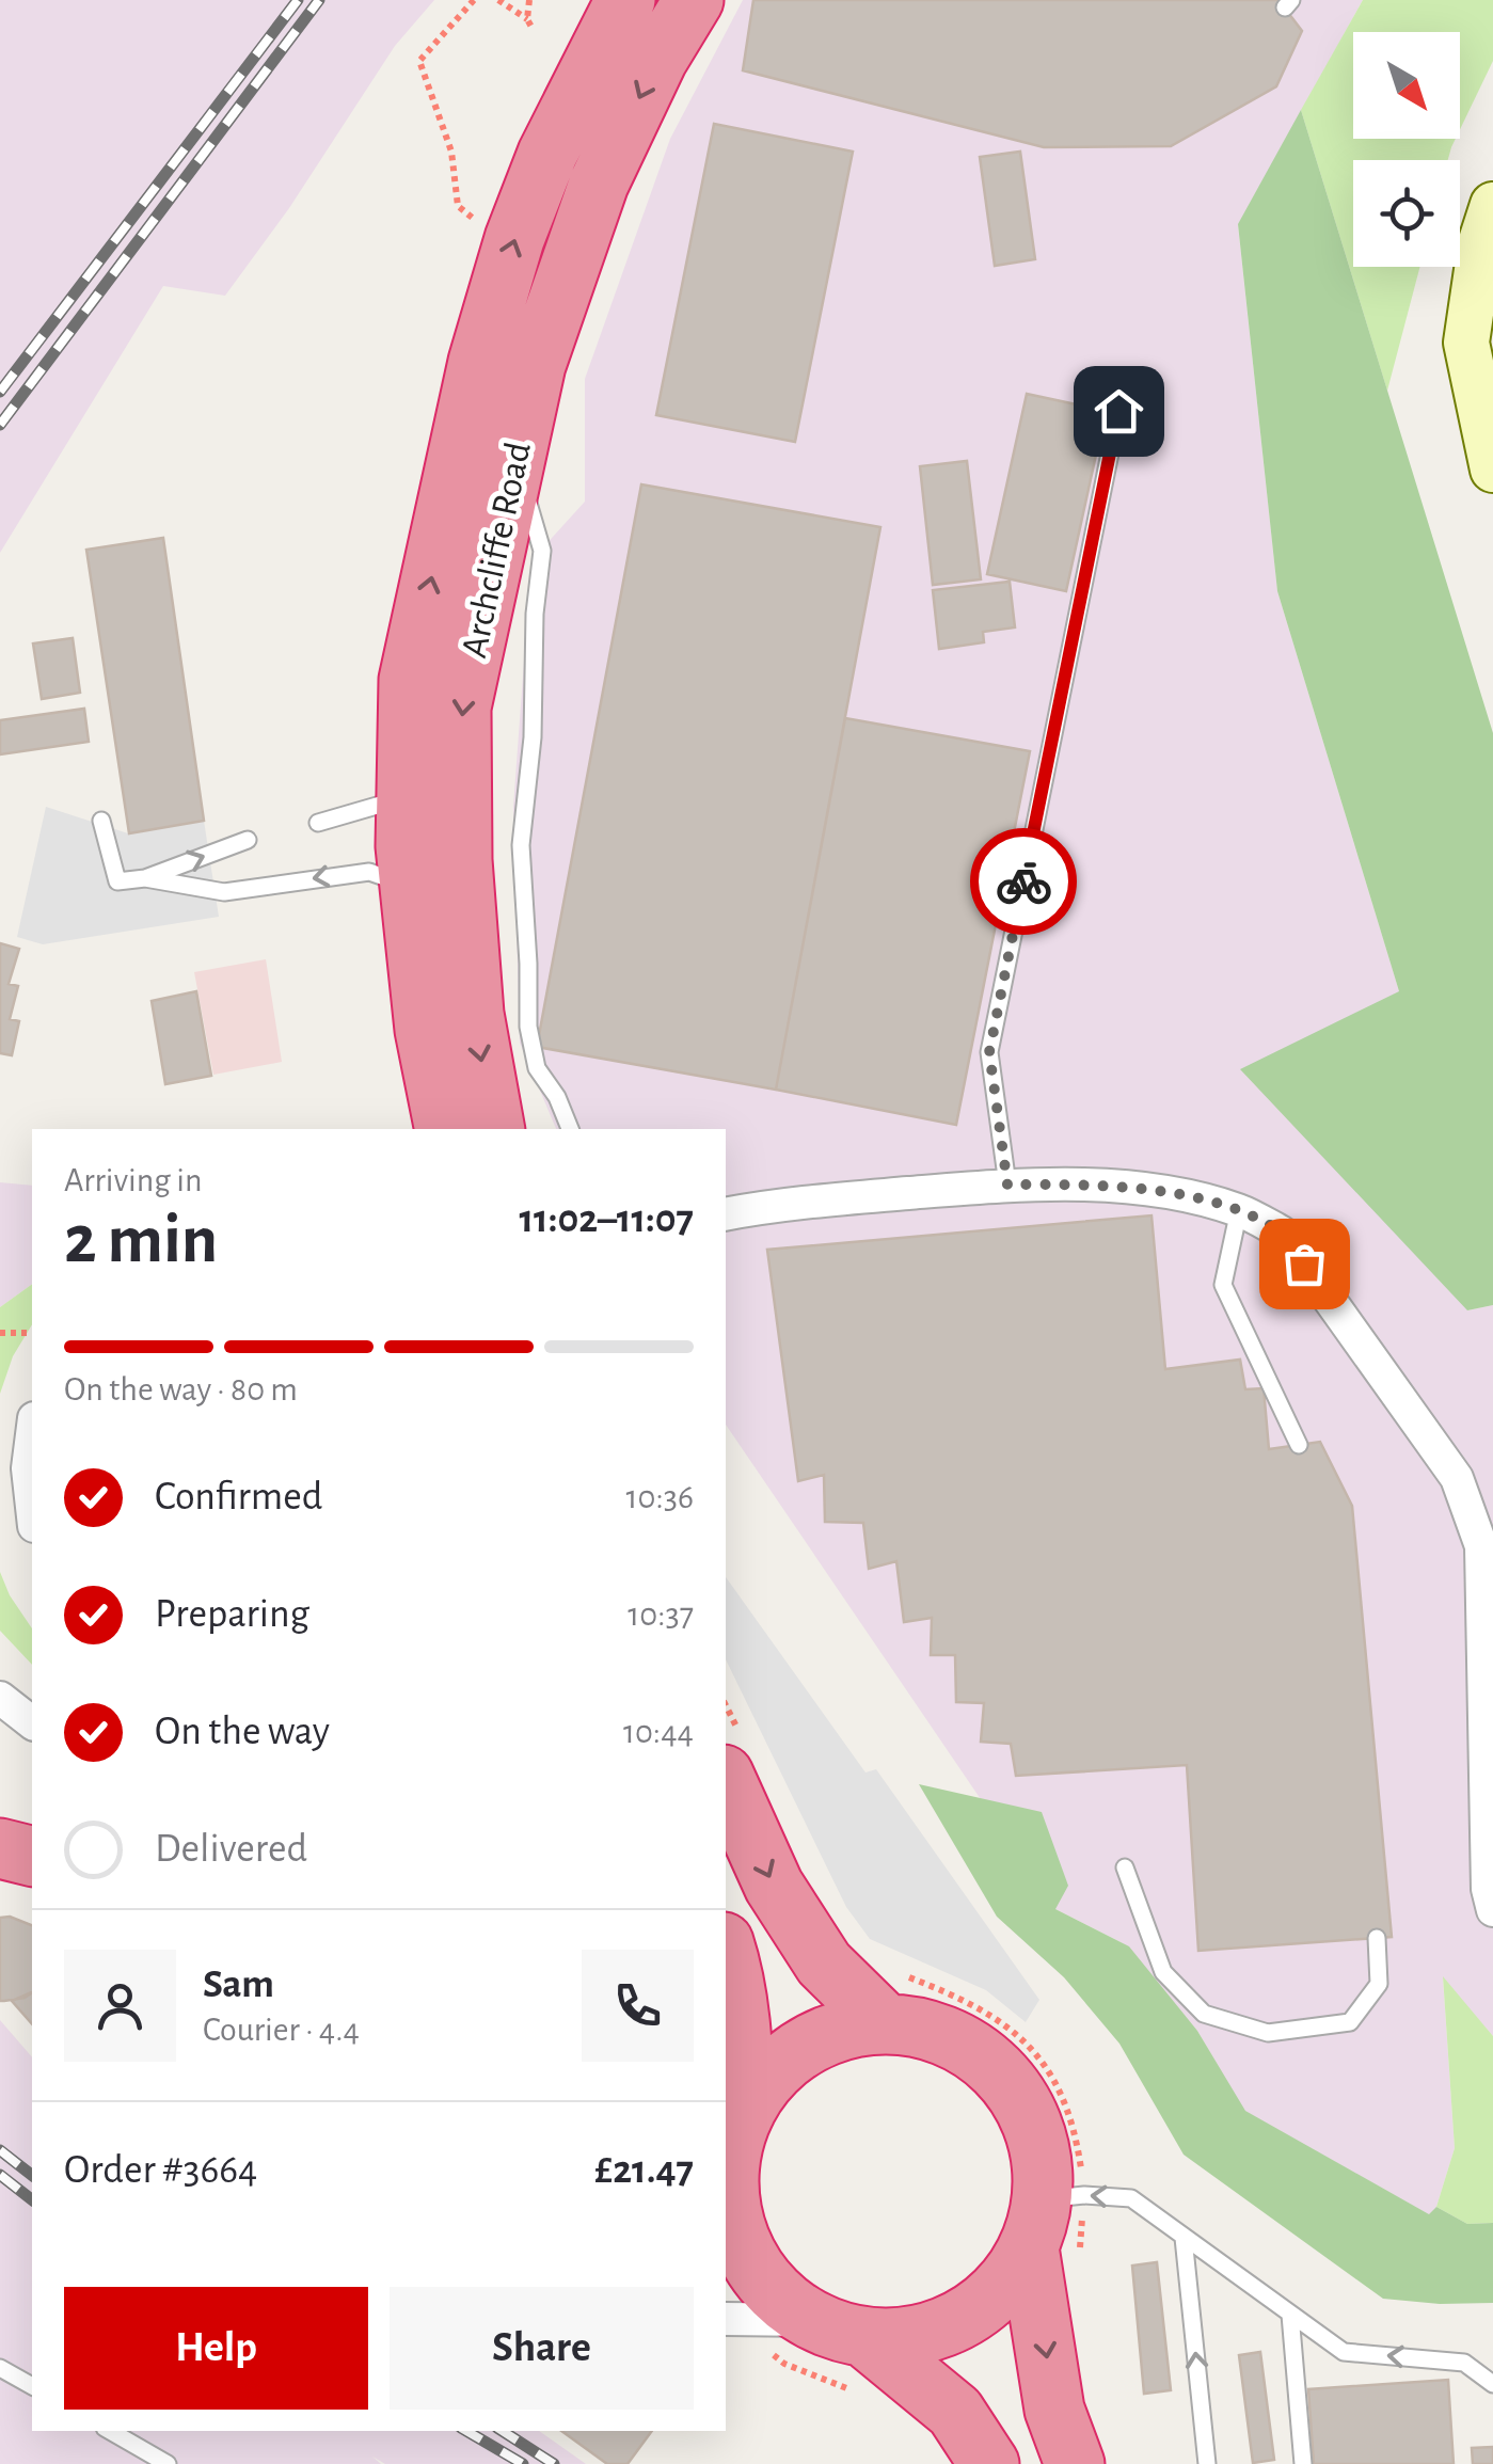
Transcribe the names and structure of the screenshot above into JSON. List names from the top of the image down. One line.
{"streets":{"highway":["Archcliffe Road"]},"north":"bottom right","page":{"heading":["2 min","Arriving in","11:02–11:07"],"panel":["Sam","Courier · 4.4","Order #3664","£21.47"],"bar":"On the way · 80 m","list":[["Confirmed","10:36"],["Preparing","10:37"],["On the way","10:44"],"Delivered"],"buttons":["Help","Share"]}}
